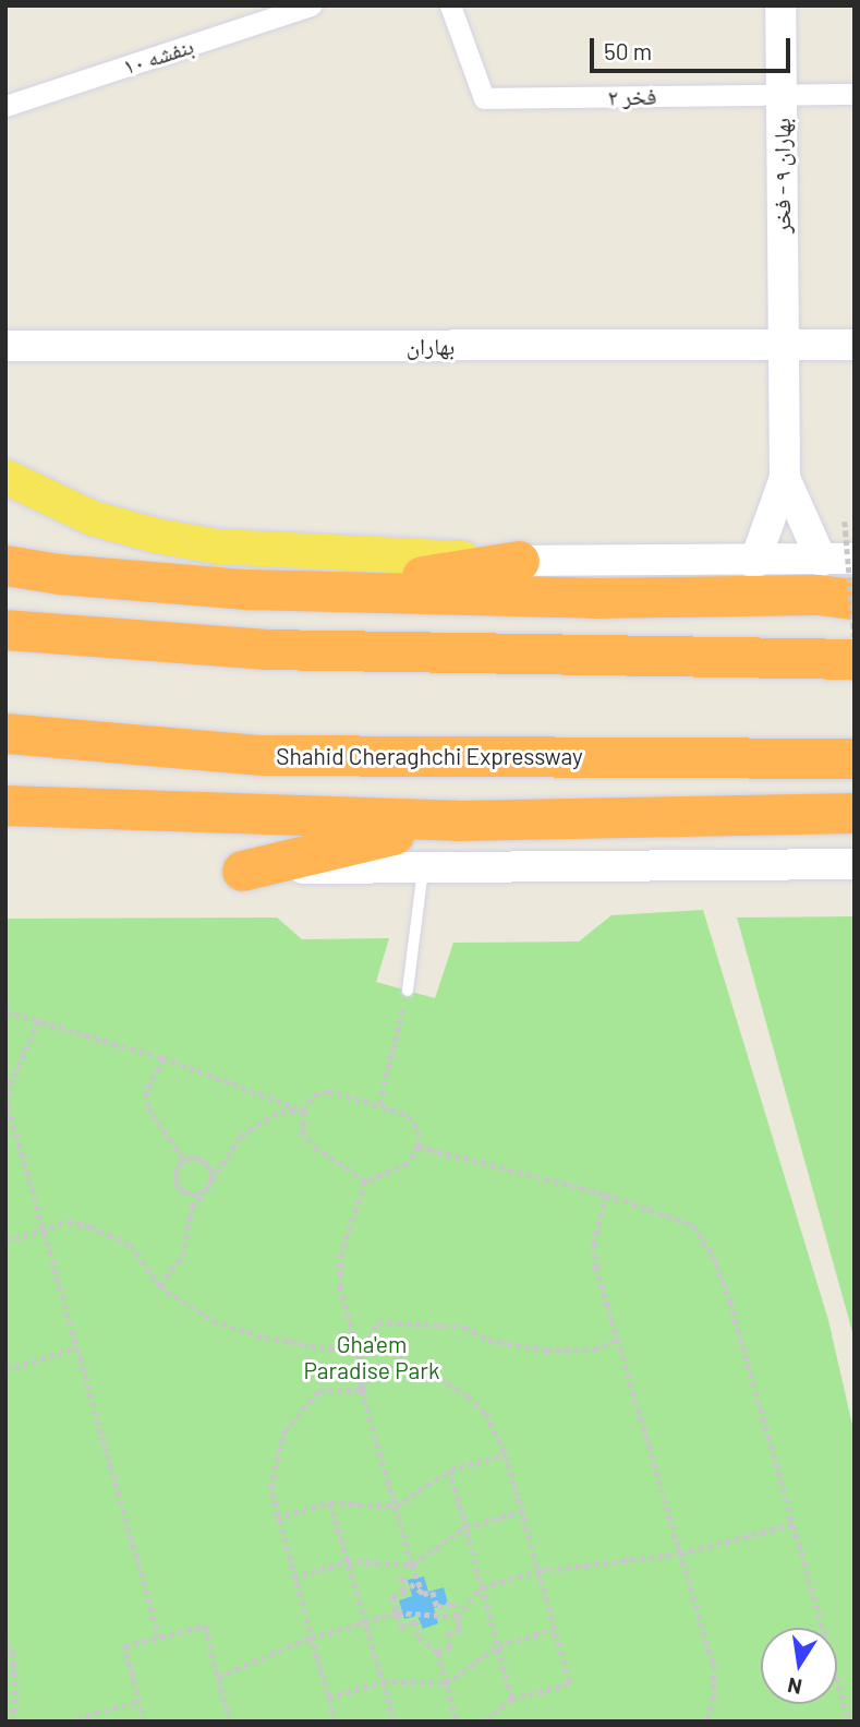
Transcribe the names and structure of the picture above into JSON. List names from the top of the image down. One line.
{"streets":{"highway":["Shahid Cheraghchi Expressway"],"street":["بنفشه ۱۰","فخر ۲","بهاران ۹ - فخر","بهاران"]},"crossings":[["فخر ۲","بهاران ۹ - فخر"],["بهاران ۹ - فخر","بهاران"]],"parks":["Gha'em Paradise Park"],"scale_bar":"50 m","north":"bottom"}
